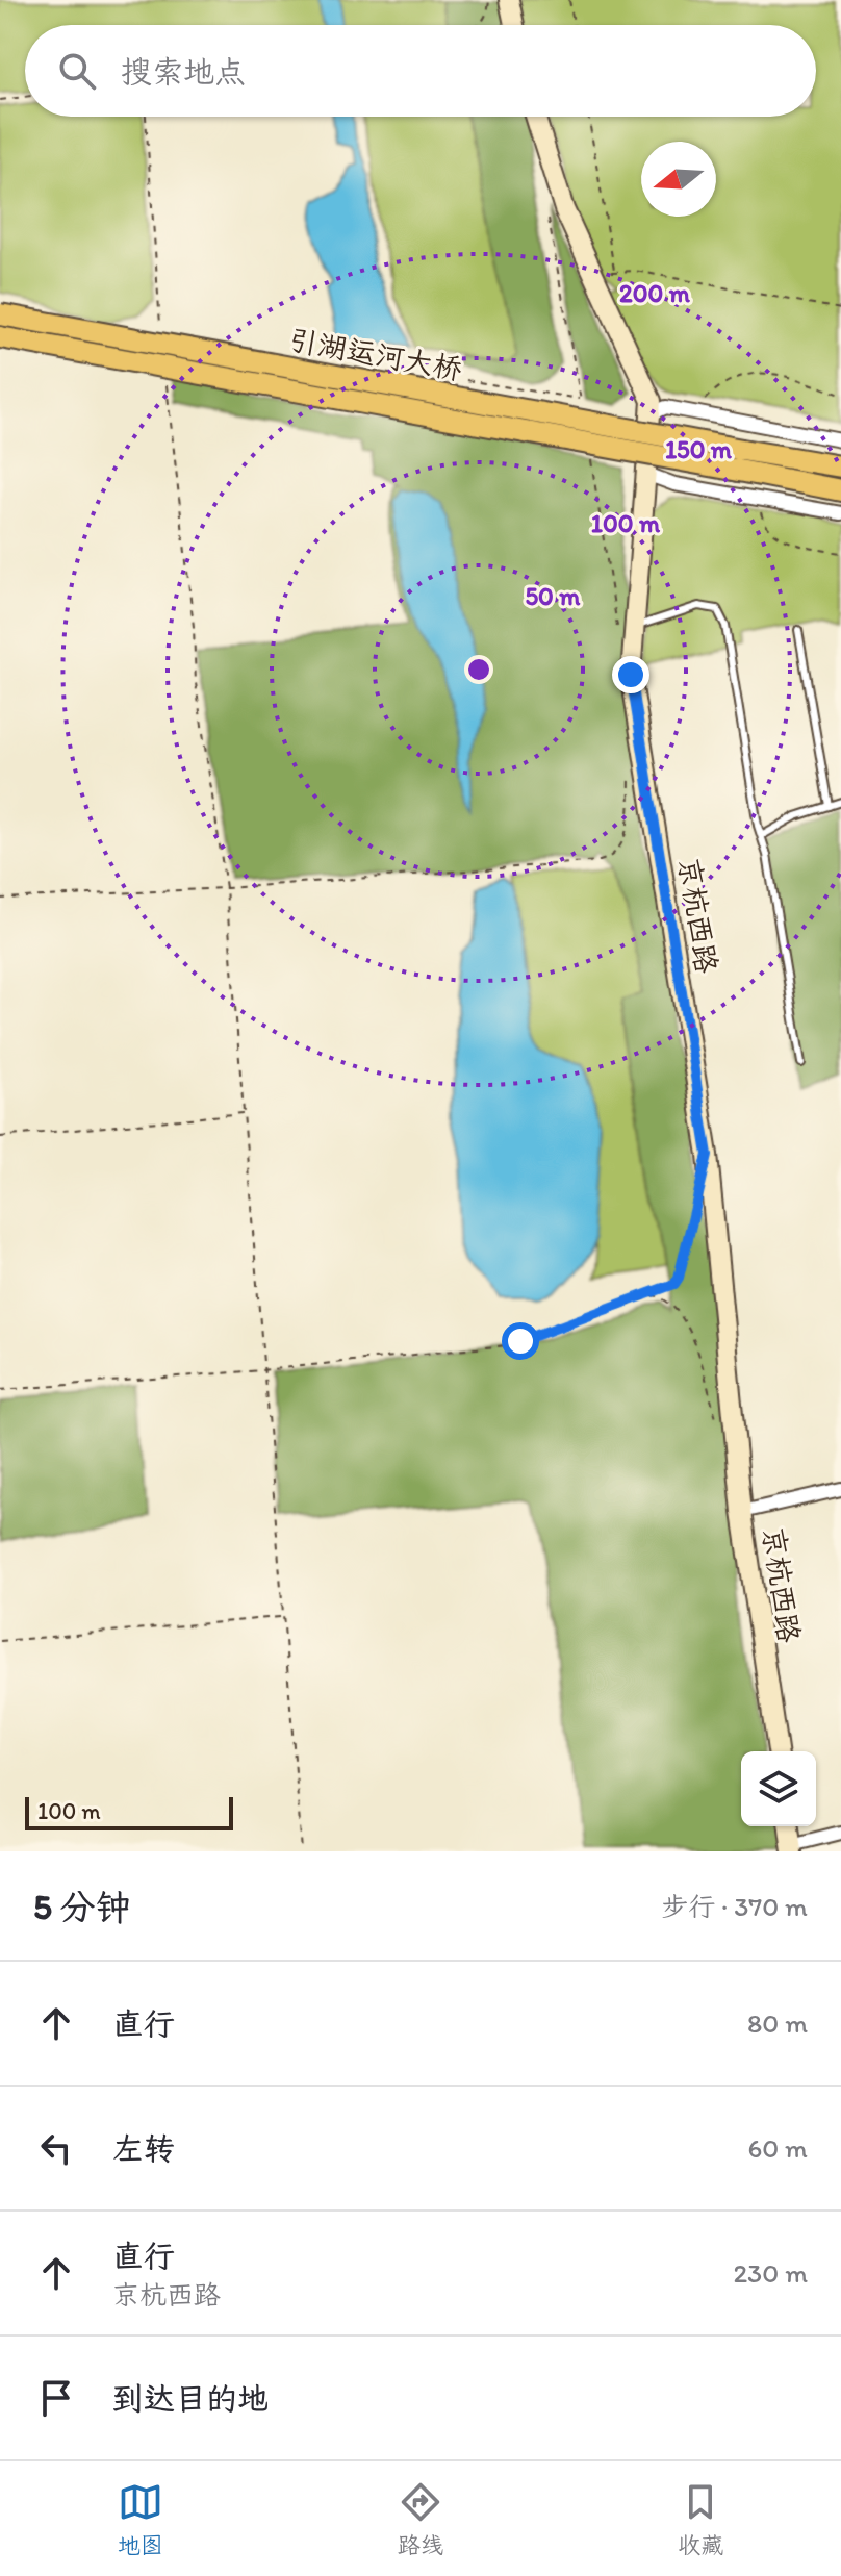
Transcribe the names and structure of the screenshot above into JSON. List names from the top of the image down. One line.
{"streets":{"main road":["引湖运河大桥","京杭西路"]},"scale_bar":"100 m","north":"left","page":{"search":"搜索地点","scale":"100 m","heading":["5 分钟","步行 · 370 m"],"list":[["直行","80 m"],["左转","60 m"],["直行","京杭西路","230 m"],"到达目的地"],"nav":["地图","路线","收藏"]},"rings":["200 m","150 m","100 m","50 m"]}
